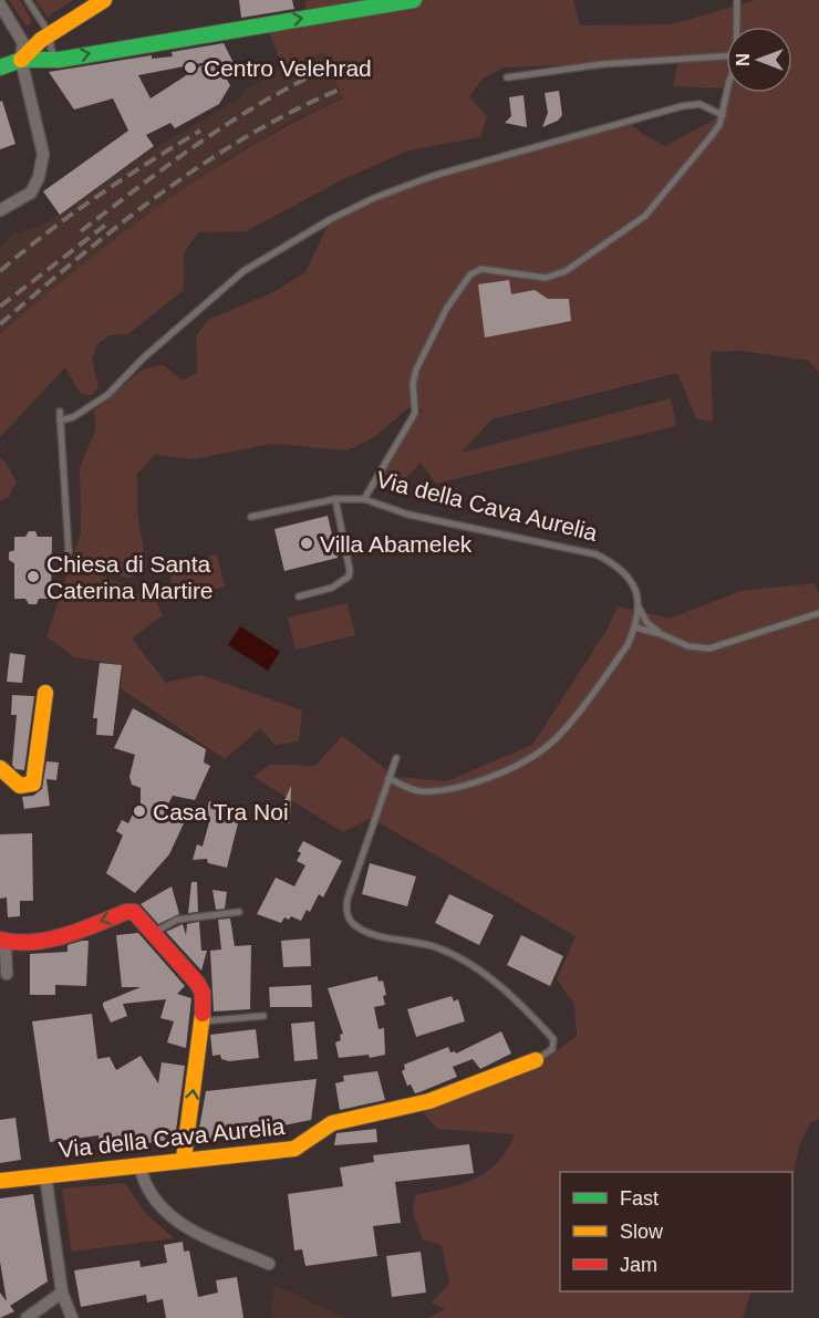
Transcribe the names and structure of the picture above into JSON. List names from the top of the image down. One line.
{"streets":{"street":["Via della Cava Aurelia"]},"places":["Centro Velehrad","Villa Abamelek","Chiesa di Santa Caterina Martire","Casa Tra Noi"],"legend":["Fast","Slow","Jam"],"north":"left"}
